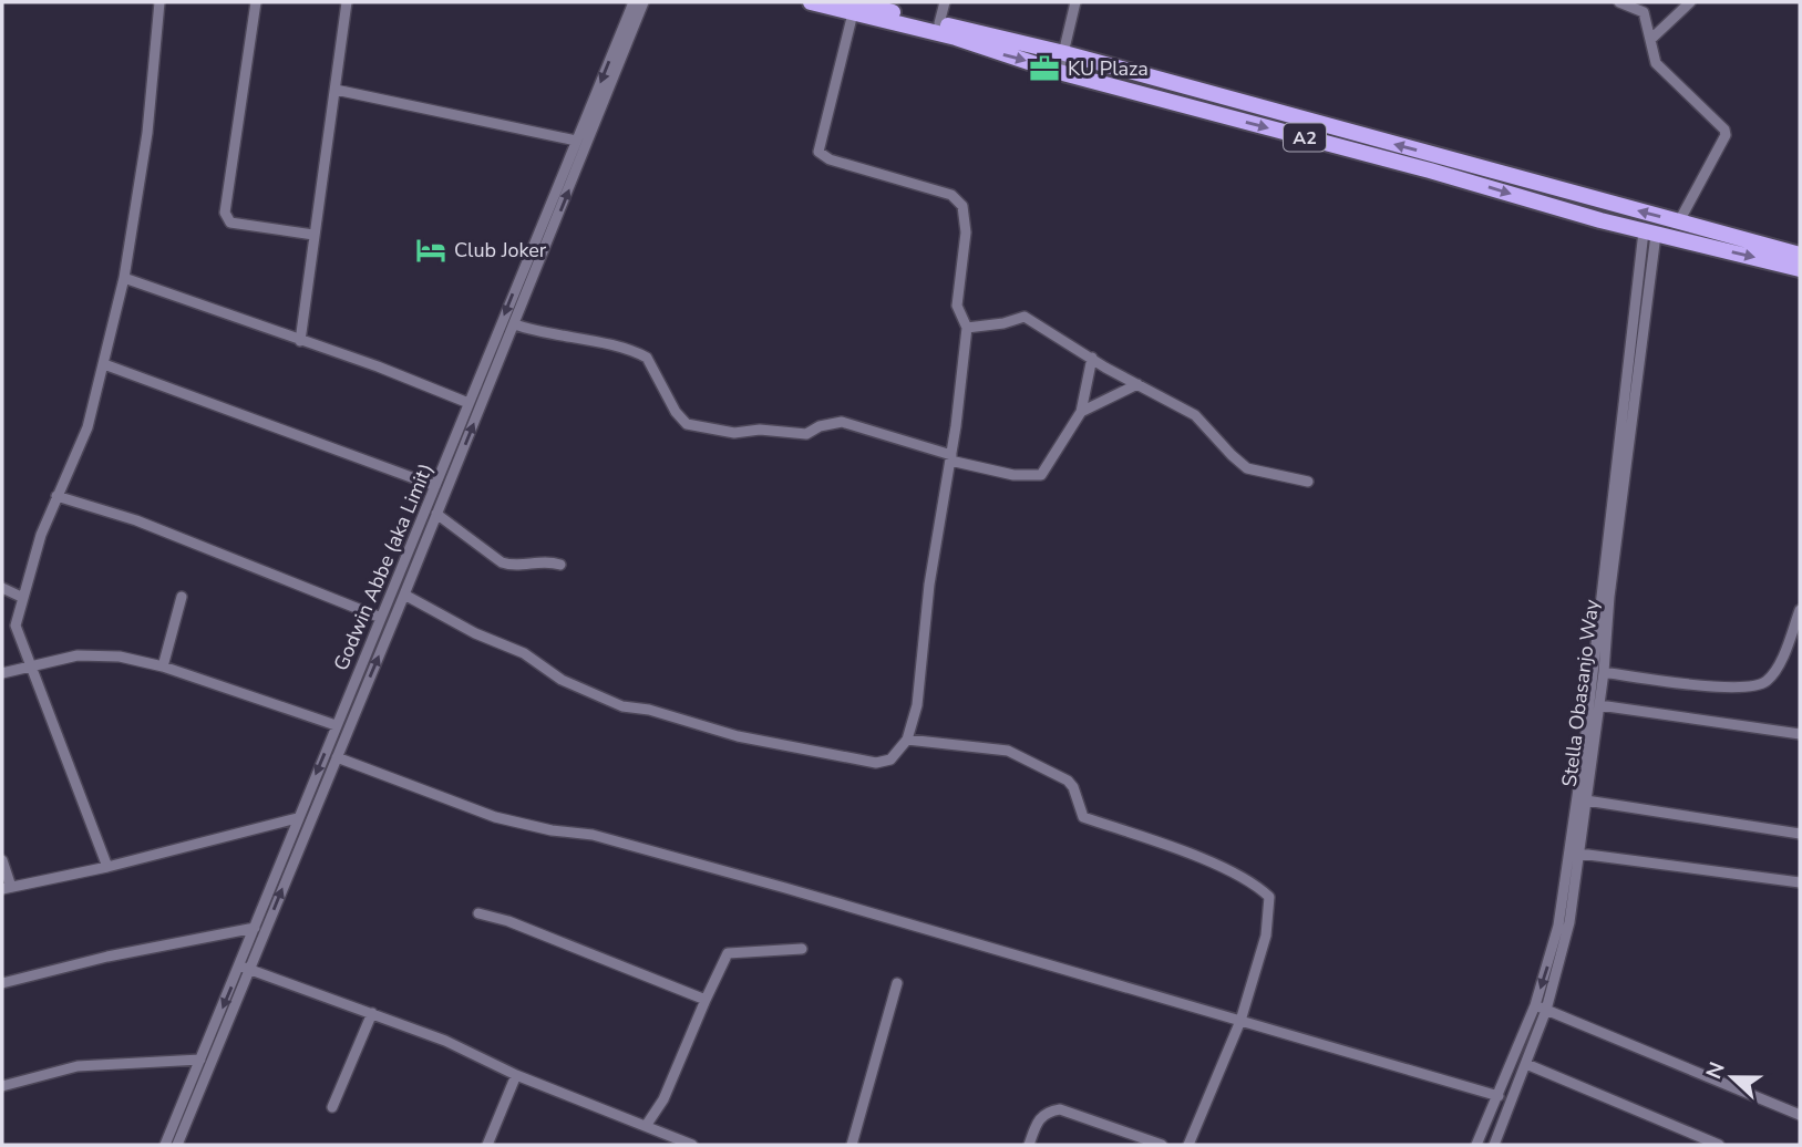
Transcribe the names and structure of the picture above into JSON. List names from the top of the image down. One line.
{"streets":{"highway":["A2"],"street":["Godwin Abbe (aka Limit)","Stella Obasanjo Way"]},"crossings":[["A2","Stella Obasanjo Way"]],"places":{"office":["KU Plaza"],"hotel":["Club Joker"]},"north":"left"}
